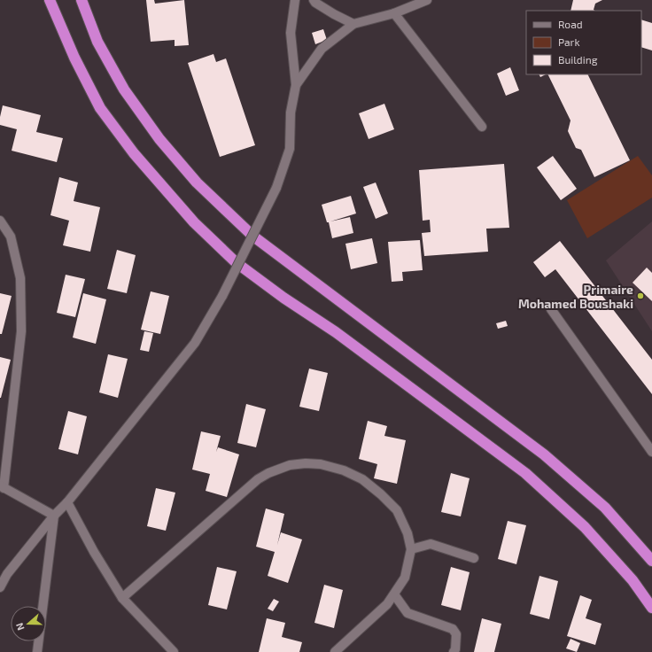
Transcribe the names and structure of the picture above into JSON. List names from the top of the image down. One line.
{"places":["Primaire Mohamed Boushaki"],"legend":["Road","Park","Building"],"north":"left"}
